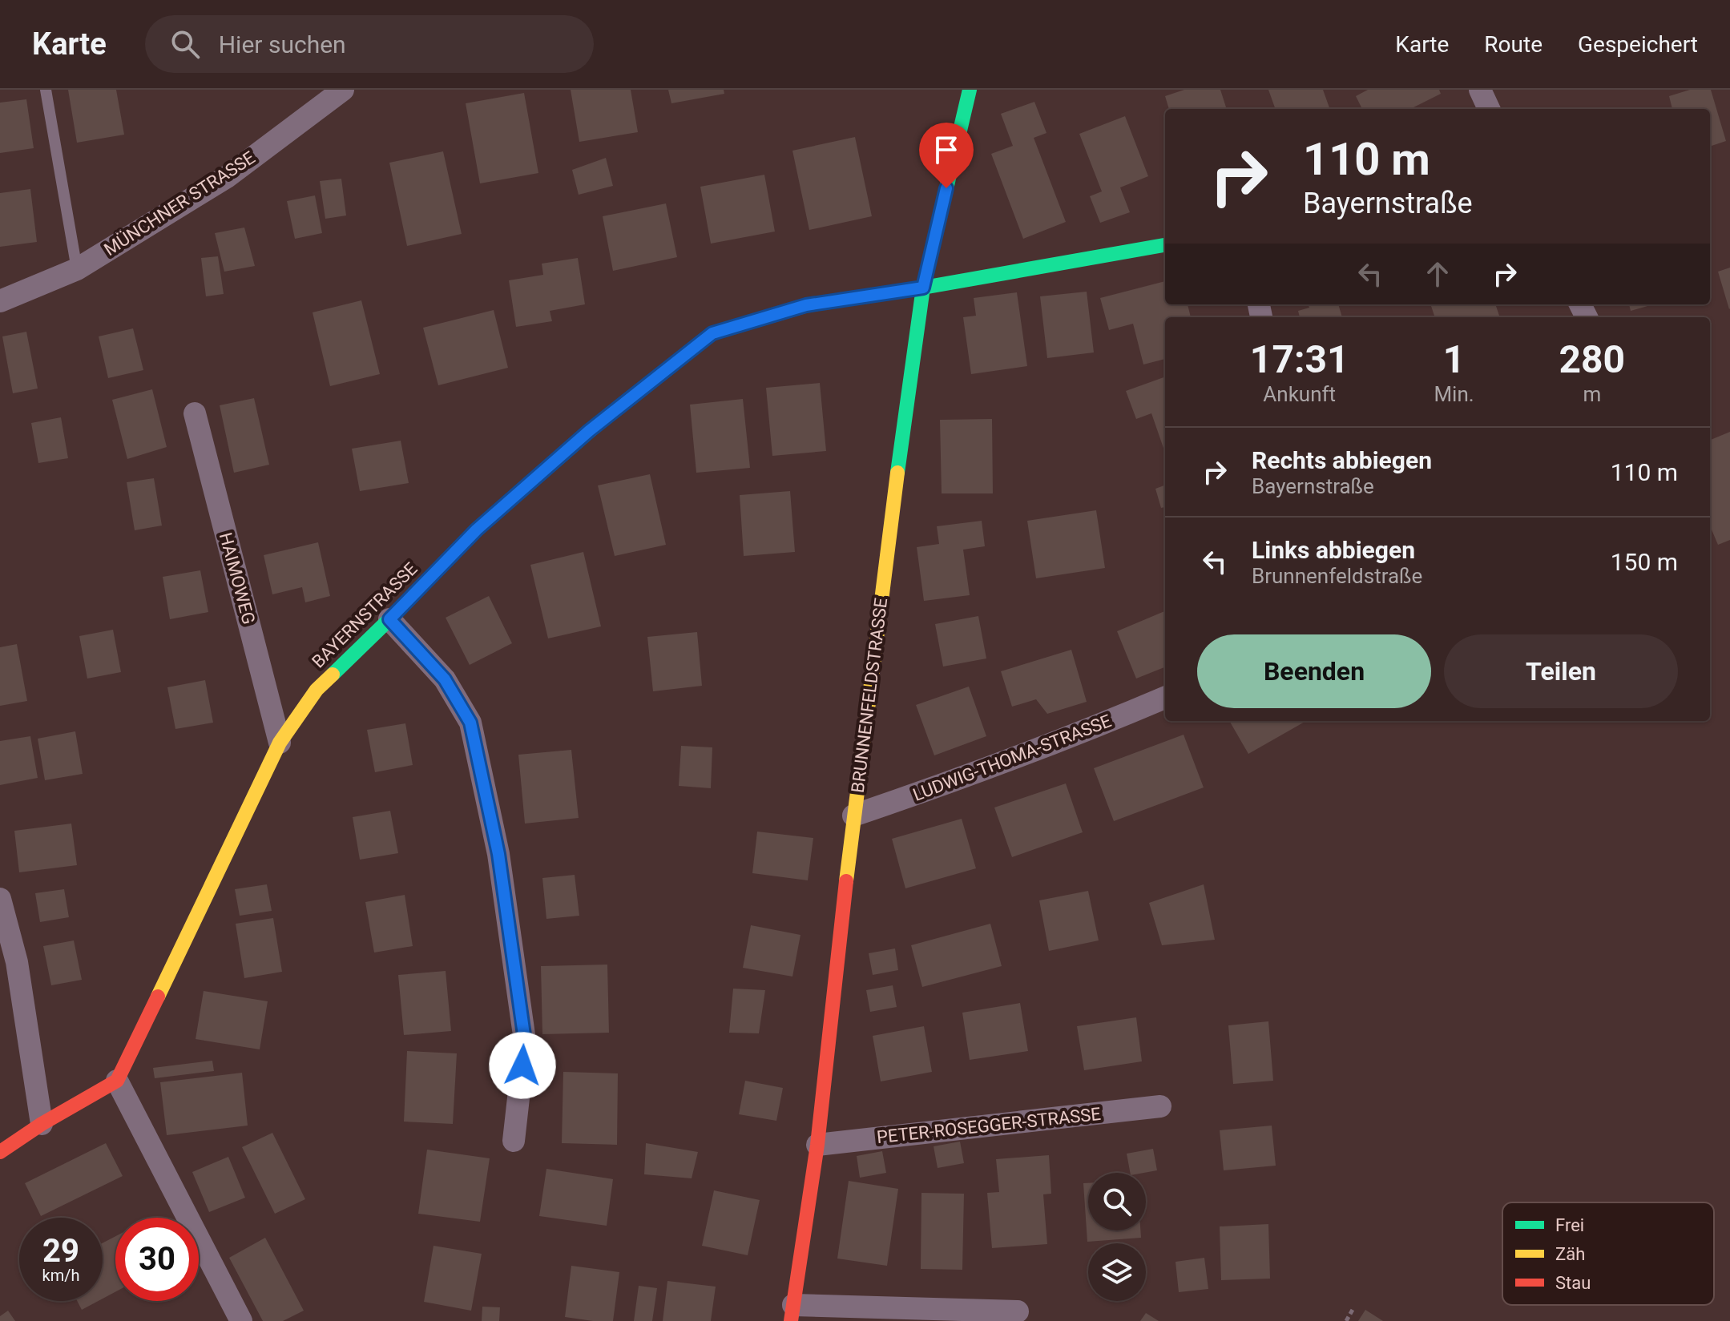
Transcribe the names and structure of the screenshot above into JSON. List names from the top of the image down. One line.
{"streets":{"street":["MÜNCHNER STRASSE","HAIMOWEG","BAYERNSTRASSE","BRUNNENFELDSTRASSE","LUDWIG-THOMA-STRASSE","PETER-ROSEGGER-STRASSE"]},"crossings":[["HAIMOWEG","BAYERNSTRASSE"],["BAYERNSTRASSE","BRUNNENFELDSTRASSE"],["BRUNNENFELDSTRASSE","LUDWIG-THOMA-STRASSE"],["BRUNNENFELDSTRASSE","PETER-ROSEGGER-STRASSE"]],"legend":["Frei","Zäh","Stau"],"page":{"header":"Karte","search":"Hier suchen","nav":["Karte","Route","Gespeichert"],"turn":["110 m","Bayernstraße"],"eta":["17:31","Ankunft","1","Min.","280","m"],"list":[{"name":"Rechts abbiegen","note":"Bayernstraße","value":"110 m"},{"name":"Links abbiegen","note":"Brunnenfeldstraße","value":"150 m"}],"buttons":["Beenden","Teilen"],"speed":"29 km/h","limit":"30"}}
